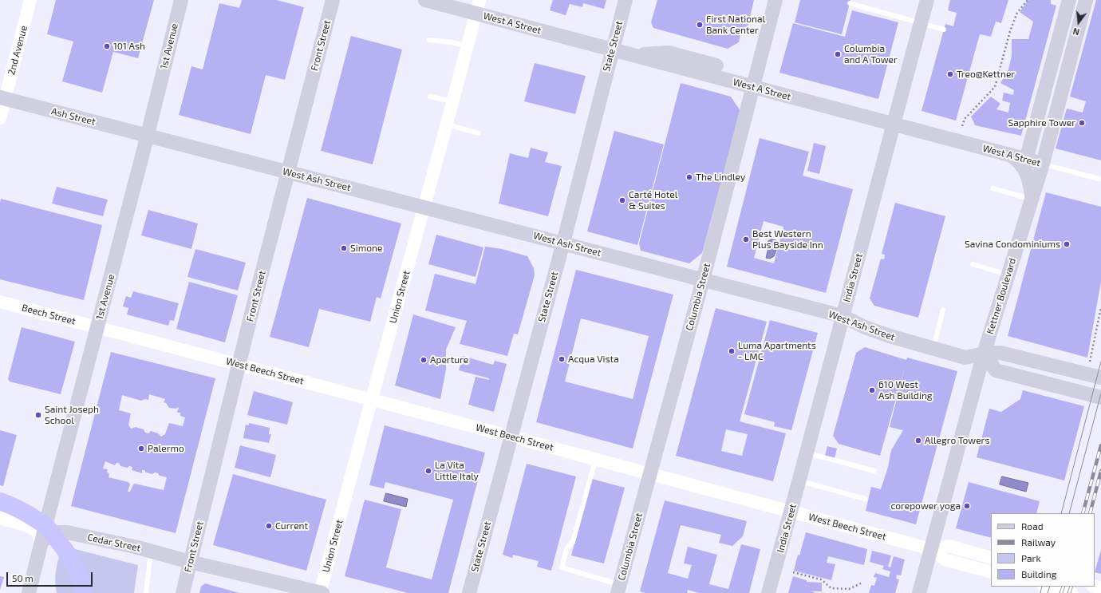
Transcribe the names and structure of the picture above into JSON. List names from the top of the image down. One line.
{"streets":{"main road":["West A Street","Front Street","1st Avenue","State Street","Ash Street","West Ash Street","India Street","Kettner Boulevard","Columbia Street","Cedar Street"],"street":["2nd Avenue","Union Street","Beech Street","West Beech Street"]},"crossings":[["West A Street","State Street"],["West A Street","India Street"],["West A Street","Kettner Boulevard"],["West A Street","Union Street"],["West A Street","Columbia Street"],["Front Street","West Ash Street"],["Front Street","West Beech Street"],["Front Street","Cedar Street"],["1st Avenue","Ash Street"],["1st Avenue","West Ash Street"],["1st Avenue","Beech Street"],["1st Avenue","West Beech Street"],["1st Avenue","Cedar Street"],["State Street","West Ash Street"],["State Street","West Beech Street"],["2nd Avenue","Ash Street"],["Ash Street","West Ash Street"],["West Ash Street","India Street"],["West Ash Street","Kettner Boulevard"],["West Ash Street","Union Street"],["West Ash Street","Columbia Street"],["India Street","West Beech Street"],["Kettner Boulevard","West Beech Street"],["Union Street","West Beech Street"],["Union Street","Cedar Street"],["Columbia Street","West Beech Street"],["Beech Street","West Beech Street"]],"places":["First National Bank Center","101 Ash","Columbia and A Tower","Treo@Kettner","Sapphire Tower","The Lindley","Carté Hotel & Suites","Best Western Plus Bayside Inn","Savina Condominiums","Simone","Luma Apartments - LMC","Acqua Vista","Aperture","610 West Ash Building","Saint Joseph School","Allegro Towers","Palermo","La Vita Little Italy","corepower yoga","Current"],"legend":["Road","Railway","Park","Building"],"scale_bar":"50 m","north":"bottom"}
